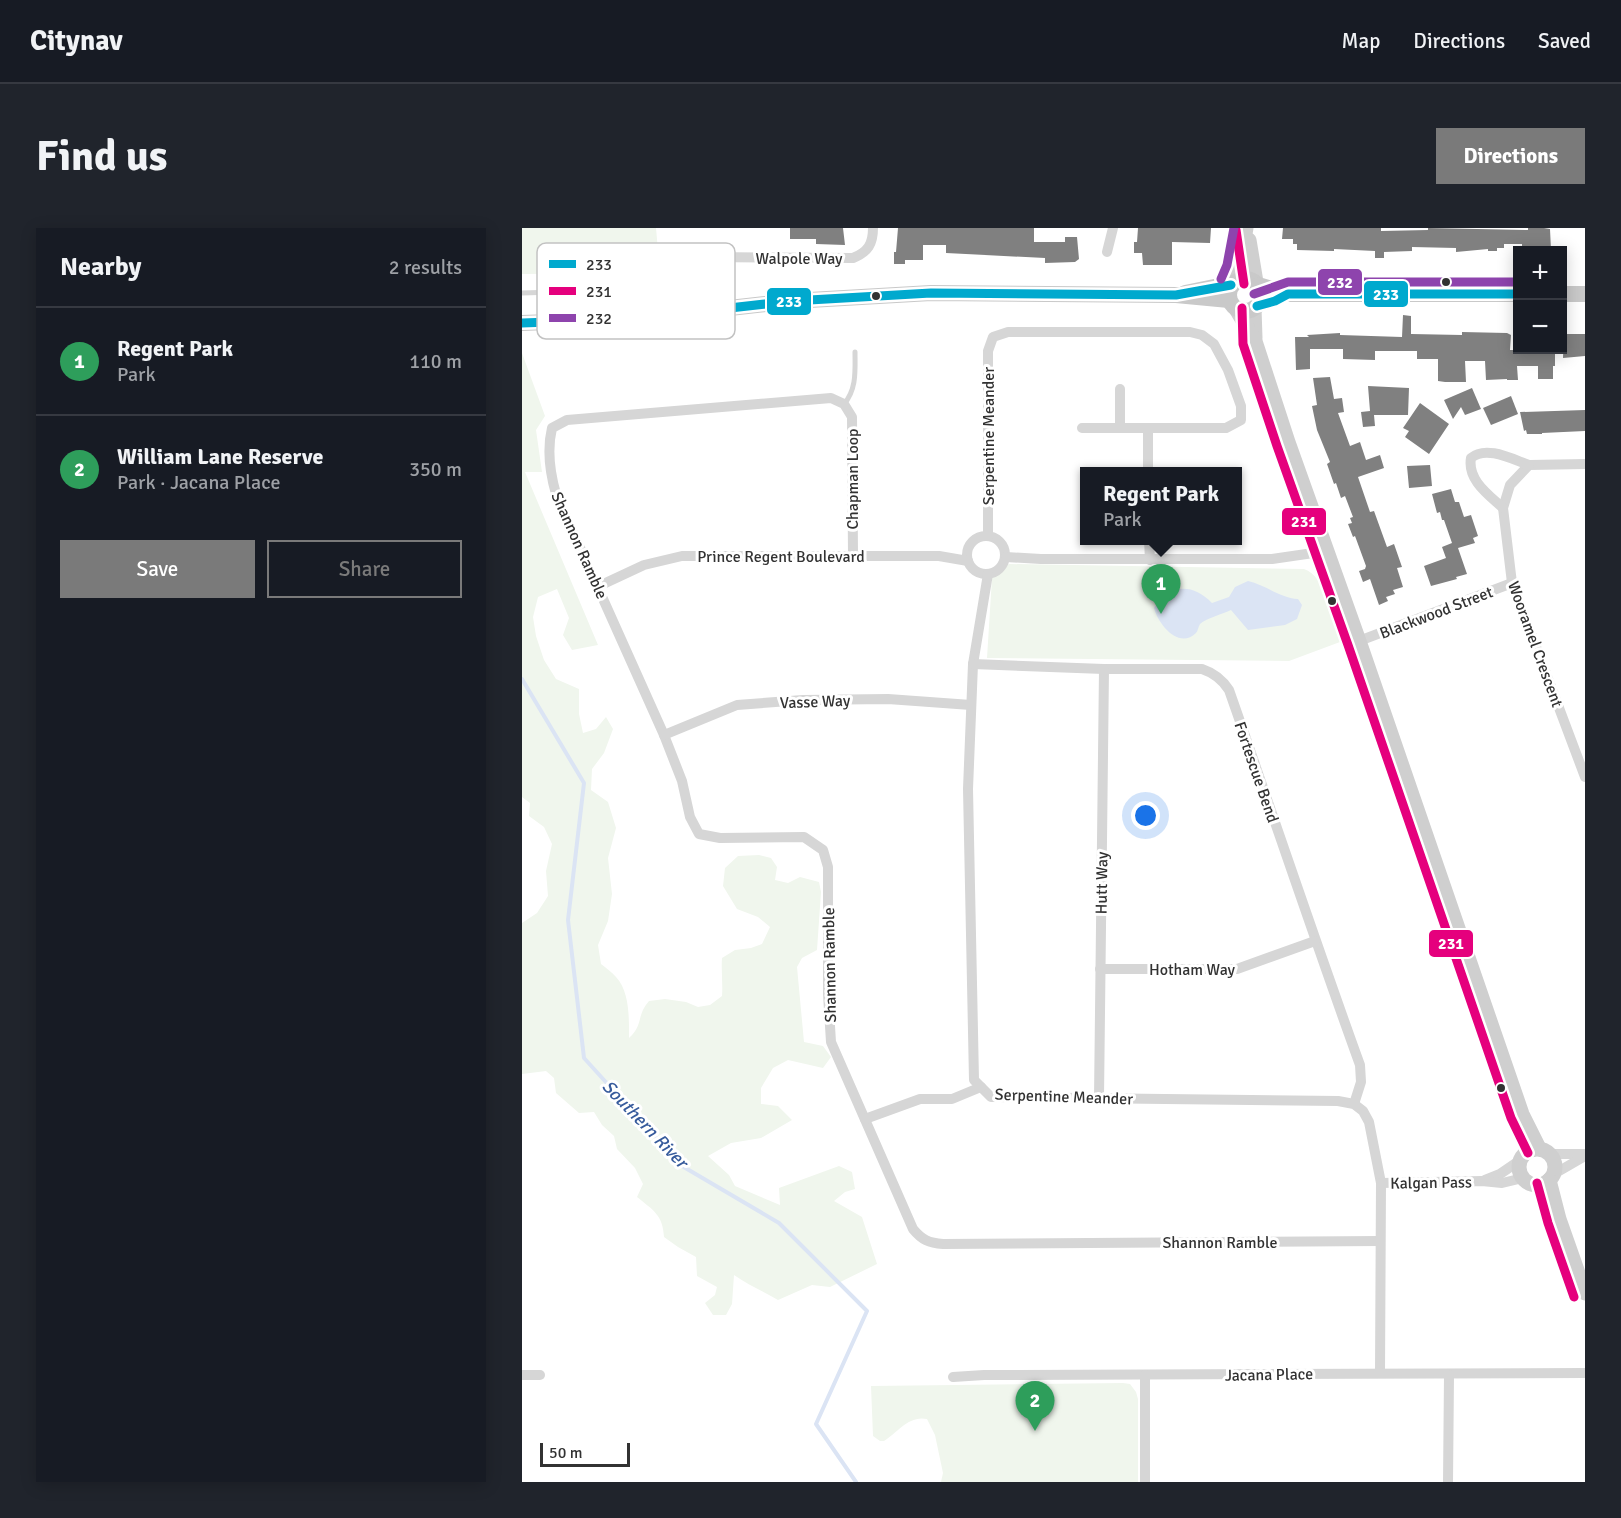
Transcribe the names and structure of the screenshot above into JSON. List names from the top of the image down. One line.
{"streets":{"street":["Walpole Way","Serpentine Meander","Chapman Loop","Shannon Ramble","Prince Regent Boulevard","Blackwood Street","Wooramel Crescent","Vasse Way","Fortescue Bend","Hutt Way","Hotham Way","Kalgan Pass","Jacana Place"]},"crossings":[["Serpentine Meander","Prince Regent Boulevard"],["Serpentine Meander","Vasse Way"],["Serpentine Meander","Fortescue Bend"],["Serpentine Meander","Hutt Way"],["Chapman Loop","Shannon Ramble"],["Chapman Loop","Prince Regent Boulevard"],["Shannon Ramble","Prince Regent Boulevard"],["Shannon Ramble","Vasse Way"],["Blackwood Street","Wooramel Crescent"],["Fortescue Bend","Hutt Way"],["Fortescue Bend","Hotham Way"],["Hutt Way","Hotham Way"]],"water":["Southern River"],"lines":["transit line 232","transit line 231","transit line 233"],"legend":["233","231","232"],"scale_bar":"50 m","page":{"header":"Citynav","nav":["Map","Directions","Saved"],"buttons":["Directions",["Save","Share"]],"title":"Find us","heading":["Nearby","2 results"],"map_buttons":["+","−"],"list":[{"mark":"1","name":"Regent Park","note":"Park","value":"110 m"},{"mark":"2","name":"William Lane Reserve","note":"Park · Jacana Place","value":"350 m"}],"popup":["Regent Park","Park"],"pins":["1","2"],"scale":"50 m"}}
